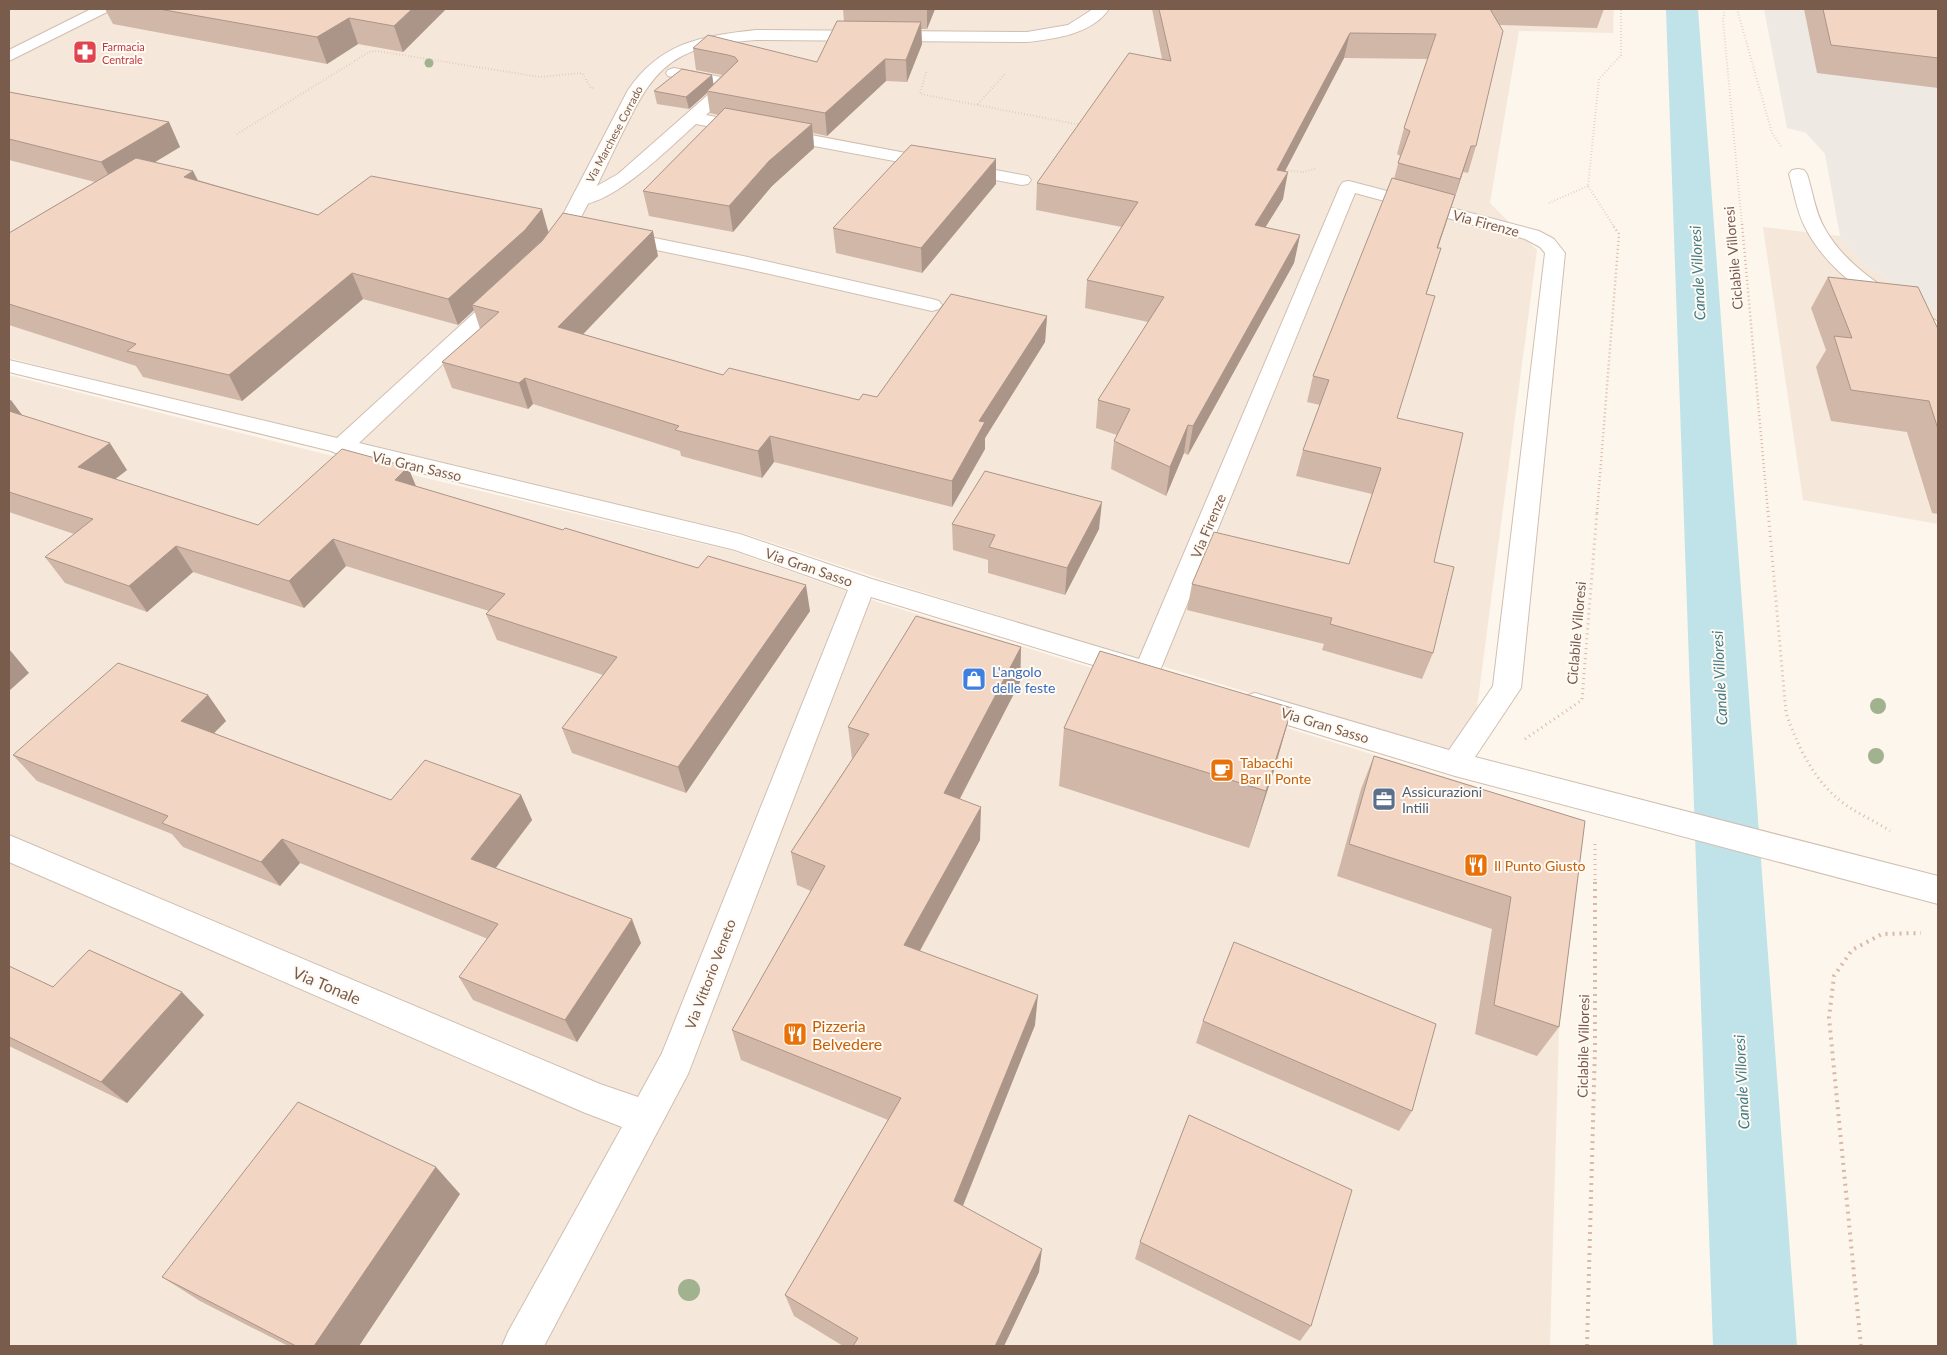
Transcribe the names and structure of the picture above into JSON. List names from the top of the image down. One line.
{"streets":{"street":["Via Marchese Corrado","Via Firenze","Via Gran Sasso","Via Vittorio Veneto","Via Tonale"],"path":["Ciclabile Villoresi"]},"crossings":[["Via Firenze","Via Gran Sasso"],["Ciclabile Villoresi","Via Gran Sasso"],["Via Gran Sasso","Via Vittorio Veneto"],["Via Vittorio Veneto","Via Tonale"]],"water":["Canale Villoresi"],"places":{"pharmacy":["Farmacia Centrale"],"shop":["L'angolo delle feste"],"cafe":["Tabacchi Bar Il Ponte"],"office":["Assicurazioni Intili"],"restaurant":["Il Punto Giusto","Pizzeria Belvedere"]}}
